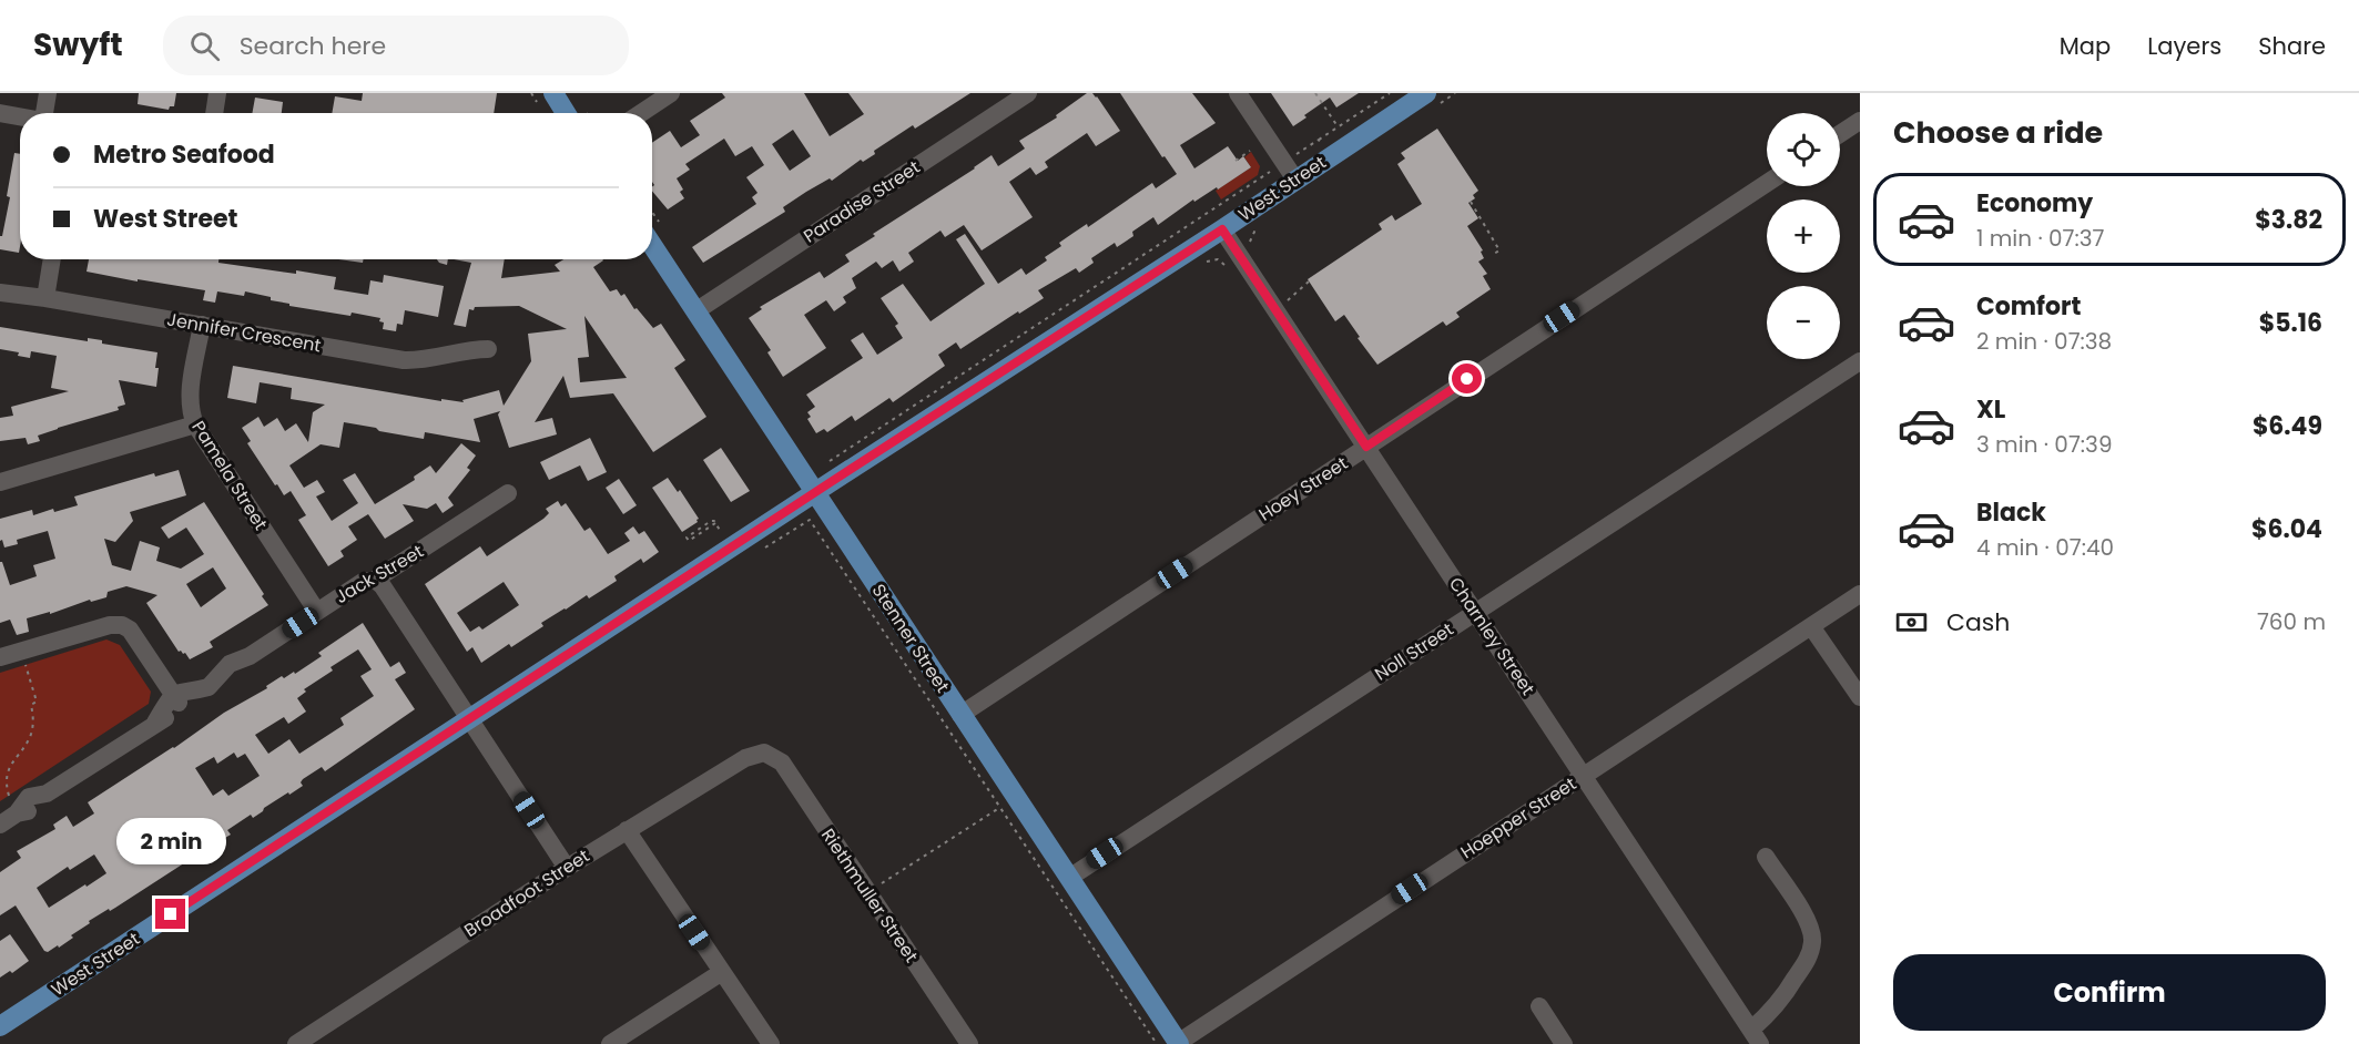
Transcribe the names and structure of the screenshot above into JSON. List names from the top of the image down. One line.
{"streets":{"main road":["West Street","Stenner Street"],"street":["Paradise Street","Jennifer Crescent","Pamela Street","Hoey Street","Jack Street","Charnley Street","Noll Street","Hoepper Street","Broadfoot Street","Riethmuller Street"]},"crossings":[["West Street","Charnley Street"],["West Street","Stenner Street"],["Paradise Street","Stenner Street"],["Jennifer Crescent","Pamela Street"],["Pamela Street","Jack Street"],["Hoey Street","Charnley Street"],["Hoey Street","Stenner Street"],["Charnley Street","Noll Street"],["Charnley Street","Hoepper Street"],["Stenner Street","Noll Street"],["Stenner Street","Hoepper Street"],["Broadfoot Street","Riethmuller Street"]],"page":{"header":"Swyft","search":"Search here","nav":["Map","Layers","Share"],"heading":"Choose a ride","map_buttons":["+","−"],"banner":["Metro Seafood","West Street"],"list":[{"name":"Economy","note":"1 min · 07:37","value":"$3.82"},{"name":"Comfort","note":"2 min · 07:38","value":"$5.16"},{"name":"XL","note":"3 min · 07:39","value":"$6.49"},{"name":"Black","note":"4 min · 07:40","value":"$6.04"}],"pay":["Cash","760 m"],"bubble":"2 min","buttons":"Confirm"}}
